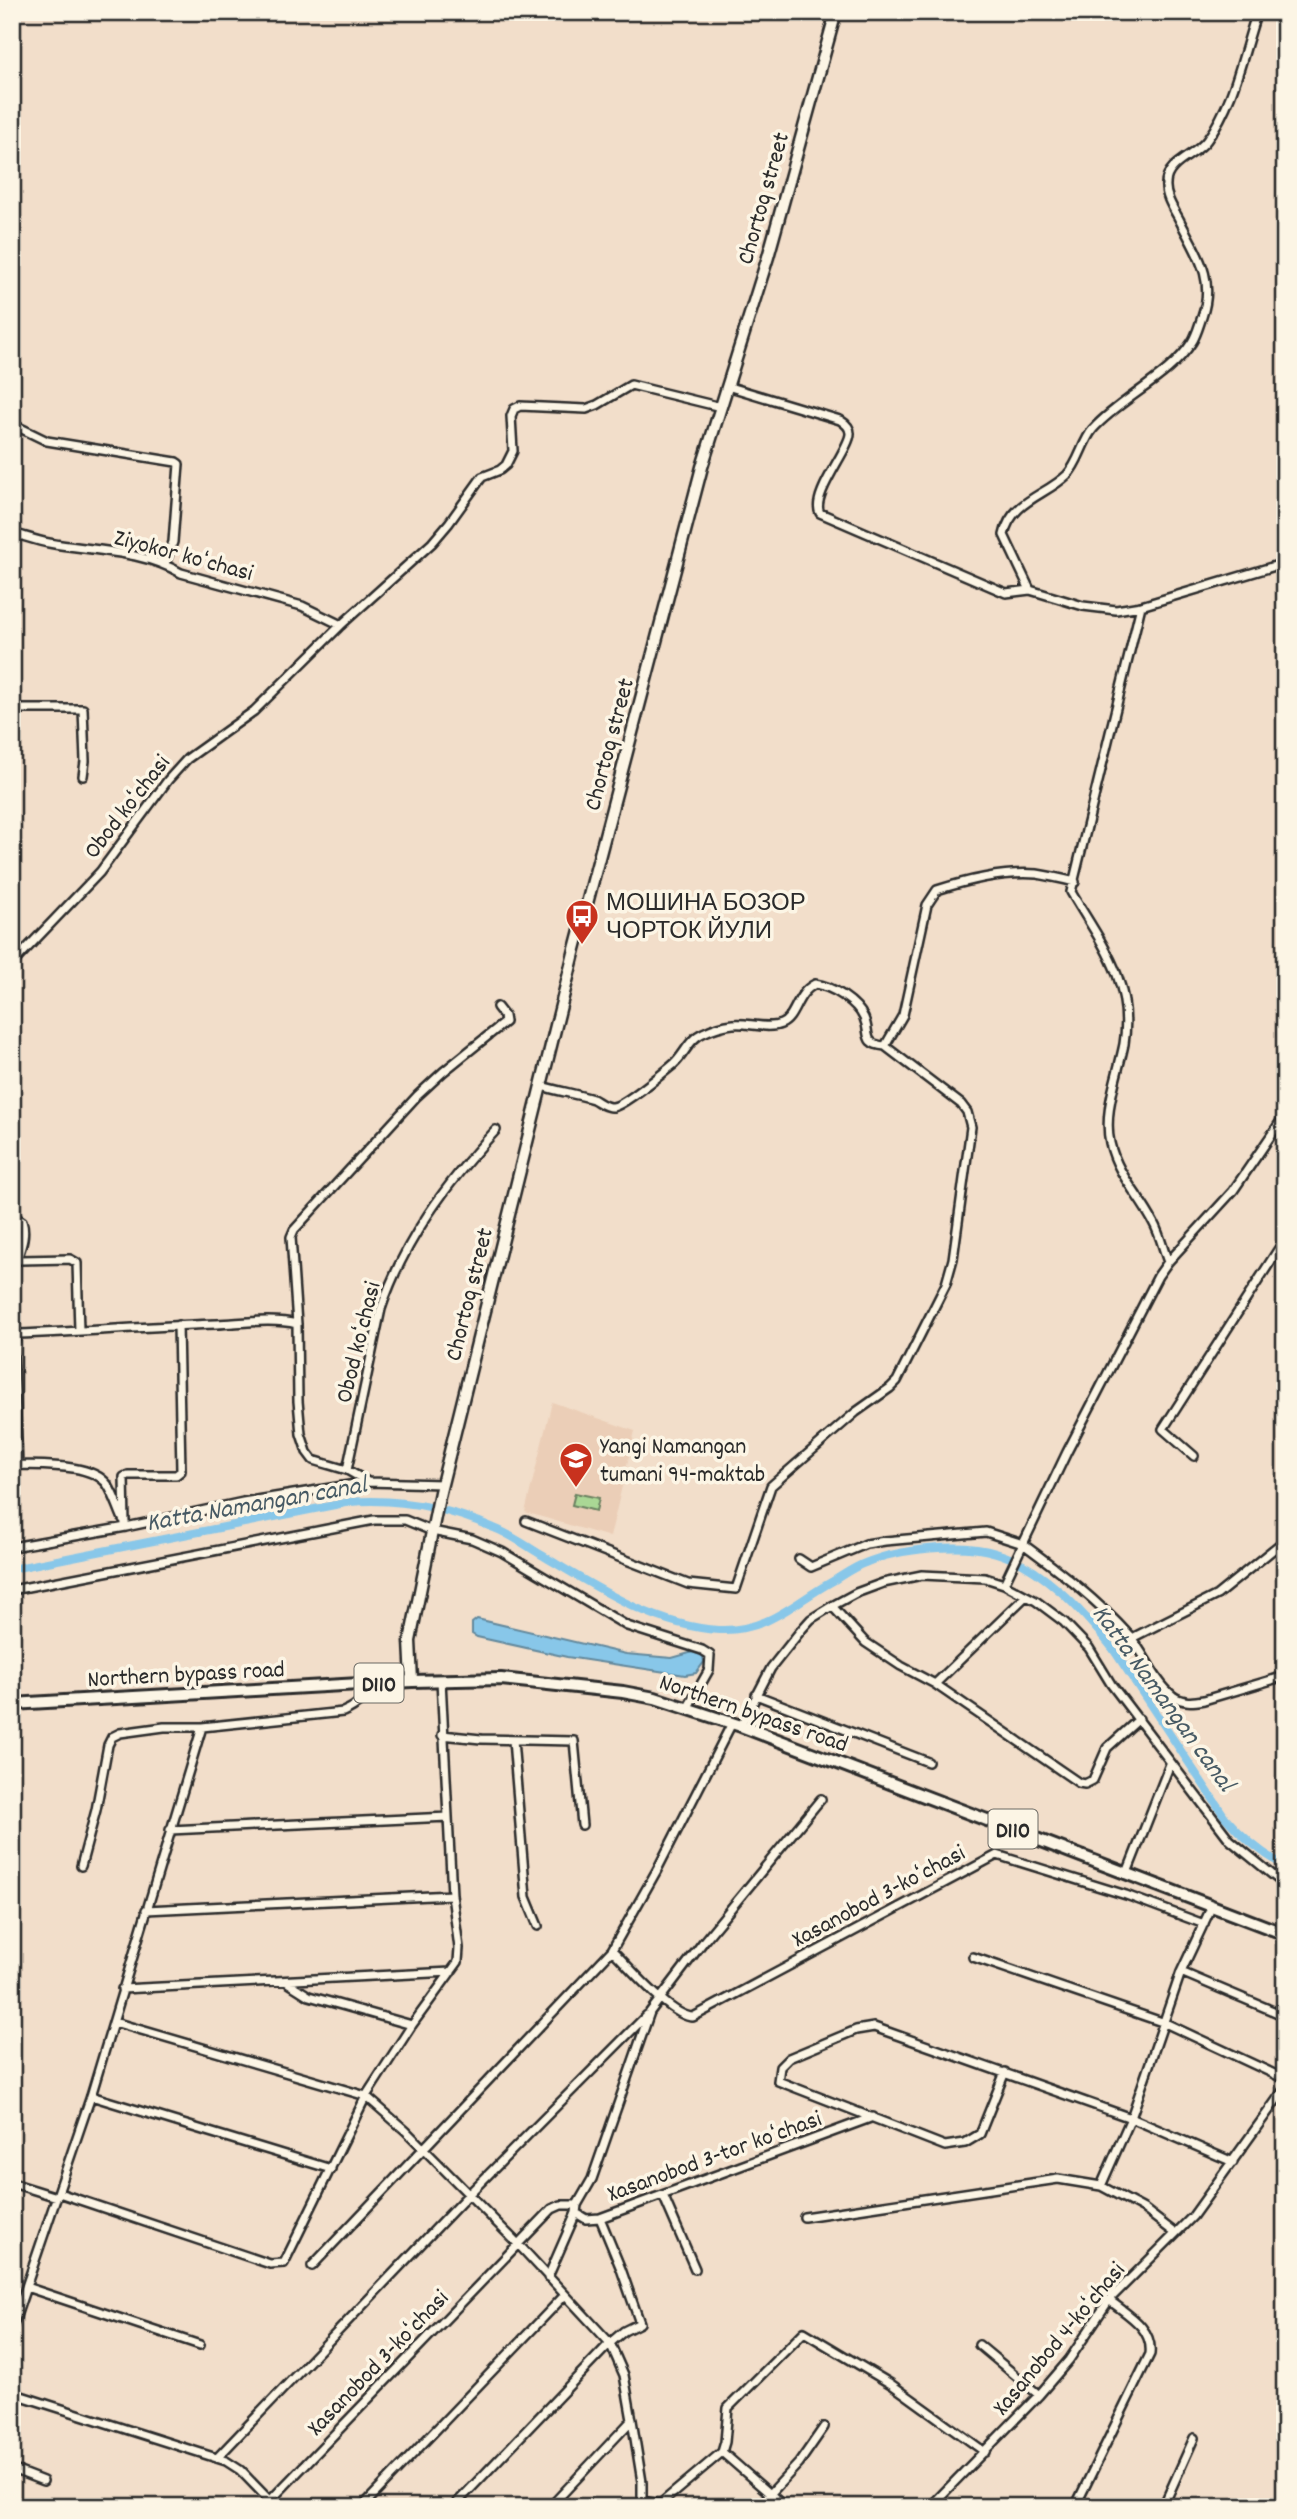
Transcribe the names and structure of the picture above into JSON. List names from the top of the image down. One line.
{"streets":{"main road":["Chortoq street","Northern bypass road","D110"],"street":["Ziyokor koʻchasi","Obod koʻchasi","Xasanobod 3-koʻchasi","Xasanobod 3-tor koʻchasi","Xasanobod 4-koʻchasi"]},"crossings":[["Chortoq street","Obod koʻchasi"],["Chortoq street","Northern bypass road"],["Ziyokor koʻchasi","Obod koʻchasi"],["Xasanobod 3-koʻchasi","Xasanobod 3-tor koʻchasi"]],"water":["Katta Namangan canal"],"places":{"bus stop":["МОШИНА БОЗОР ЧОРТОК ЙУЛИ"],"school or university":["Yangi Namangan tumani 94-maktab"]}}
